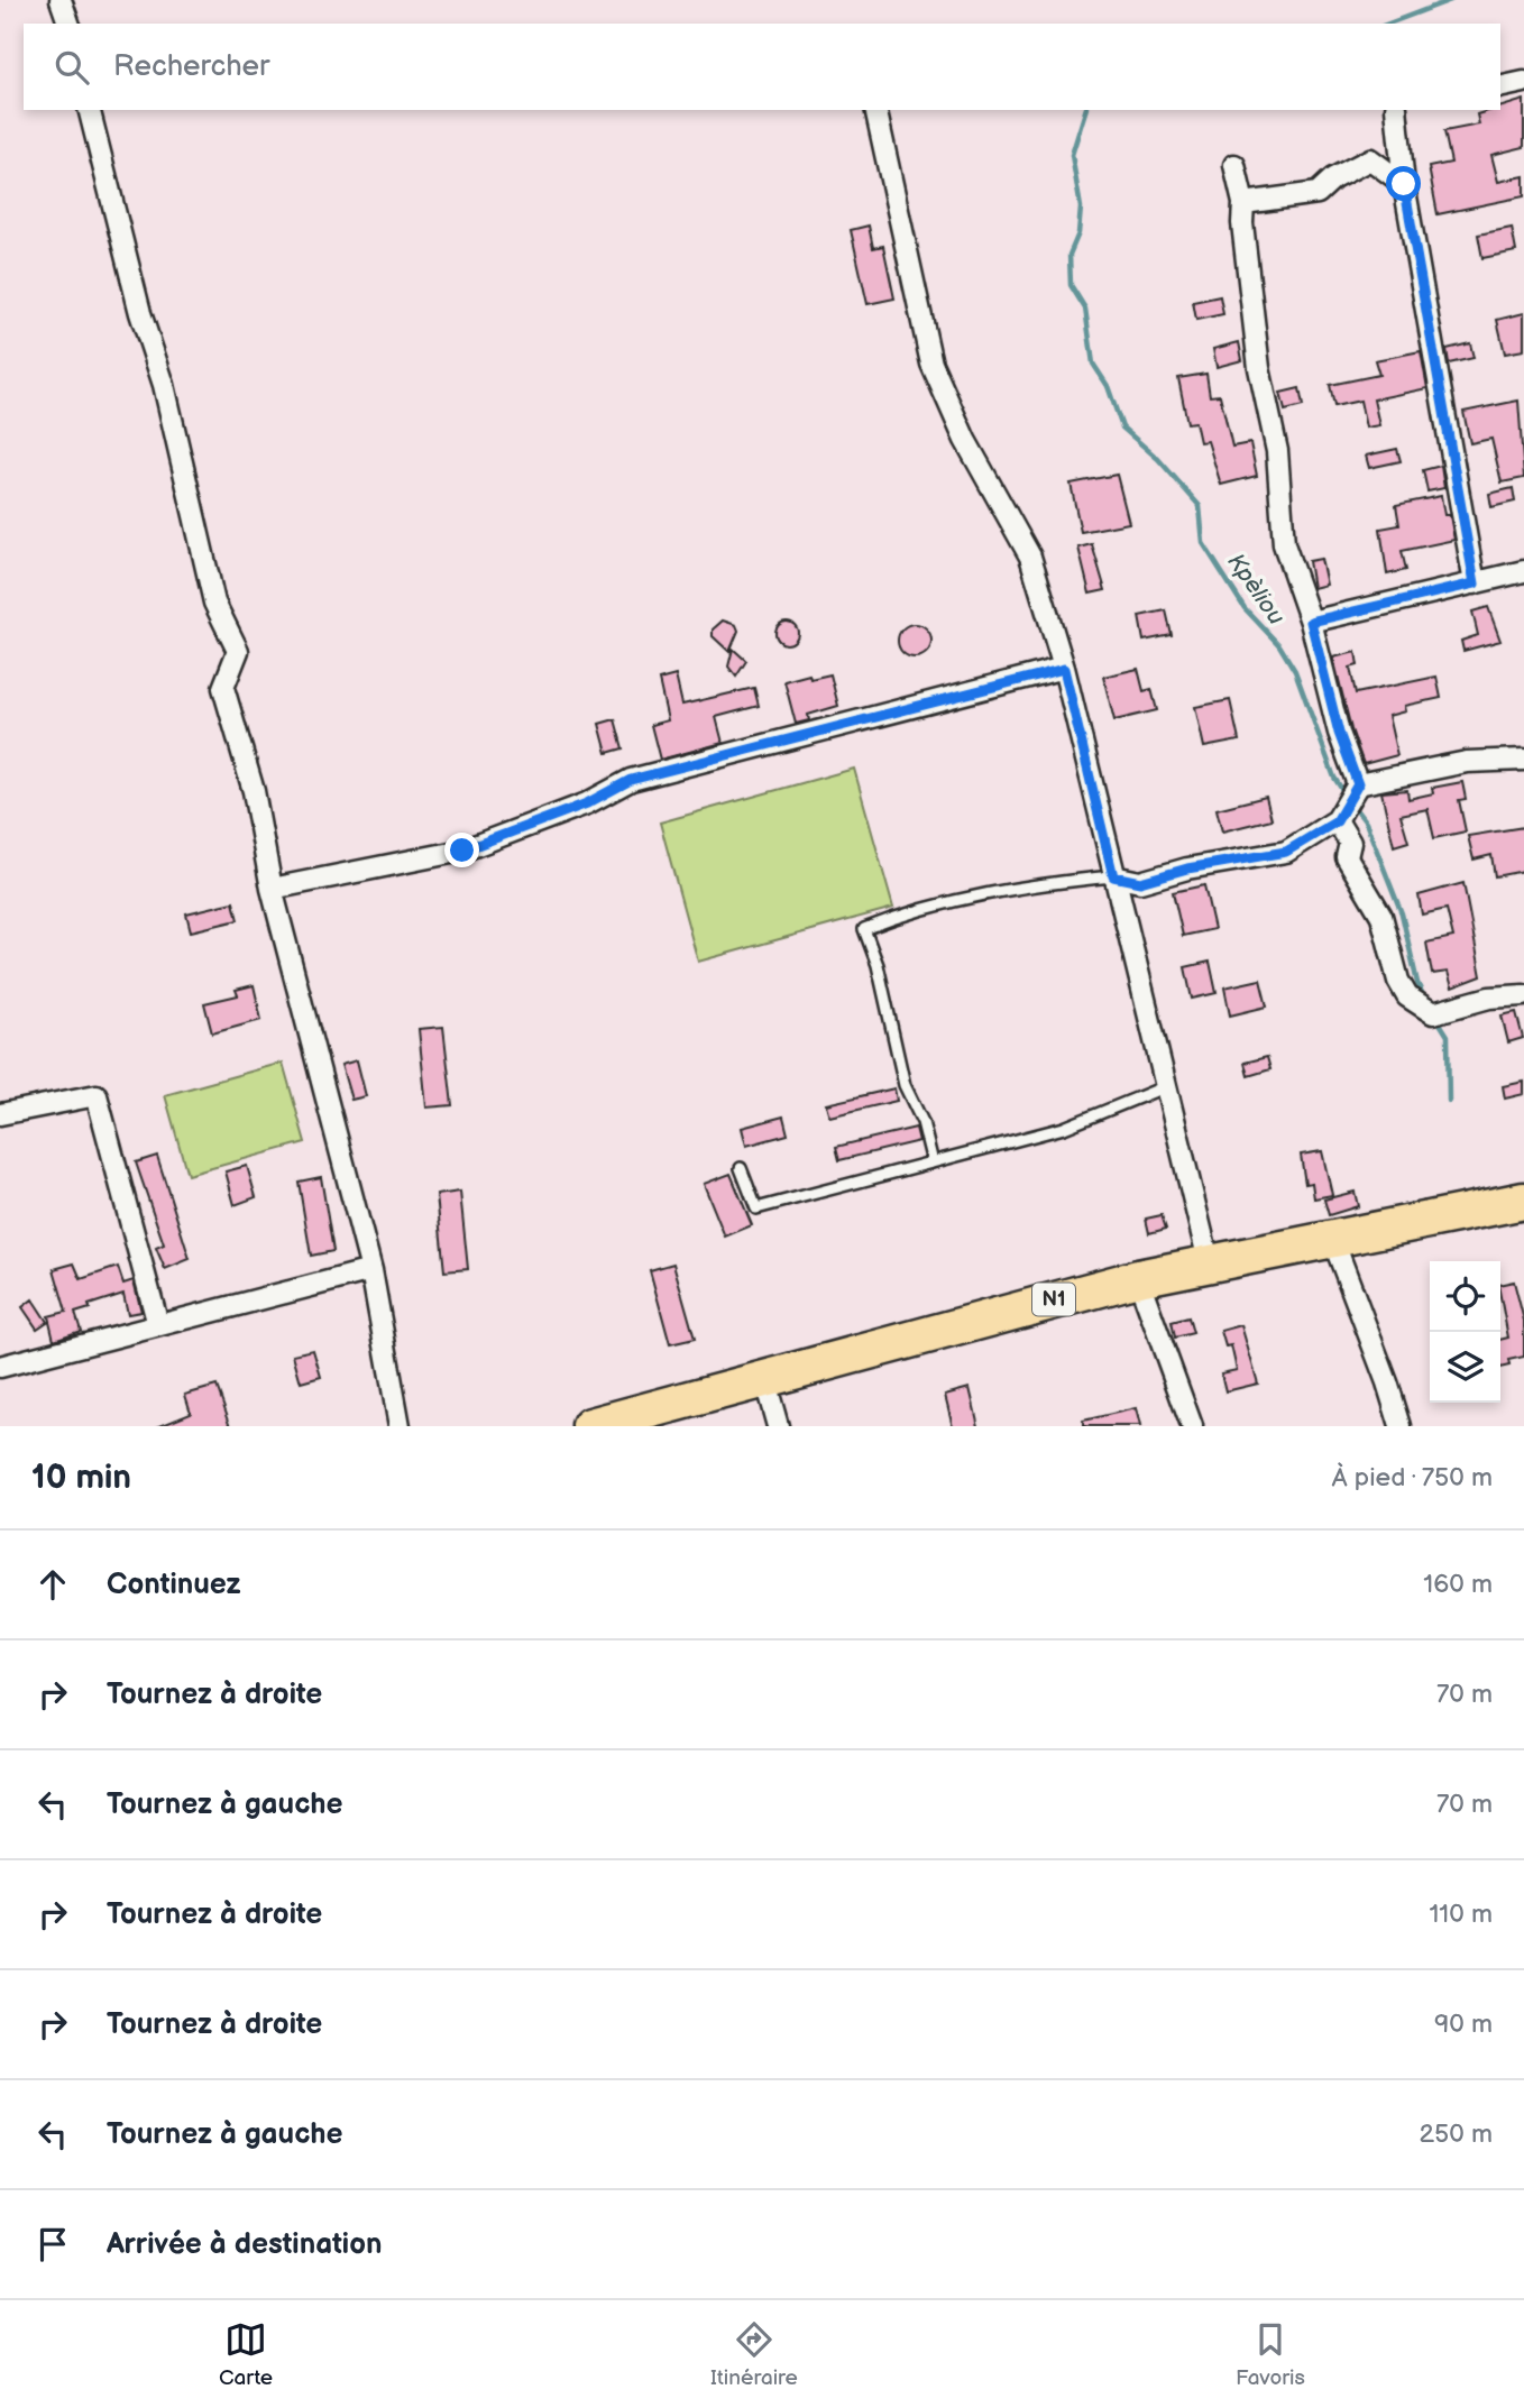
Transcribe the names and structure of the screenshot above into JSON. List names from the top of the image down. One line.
{"streets":{"highway":["N1"]},"water":["Kpèliou"],"page":{"search":"Rechercher","heading":["10 min","À pied · 750 m"],"list":[["Continuez","160 m"],["Tournez à droite","70 m"],["Tournez à gauche","70 m"],["Tournez à droite","110 m"],["Tournez à droite","90 m"],["Tournez à gauche","250 m"],"Arrivée à destination"],"nav":["Carte","Itinéraire","Favoris"]}}
